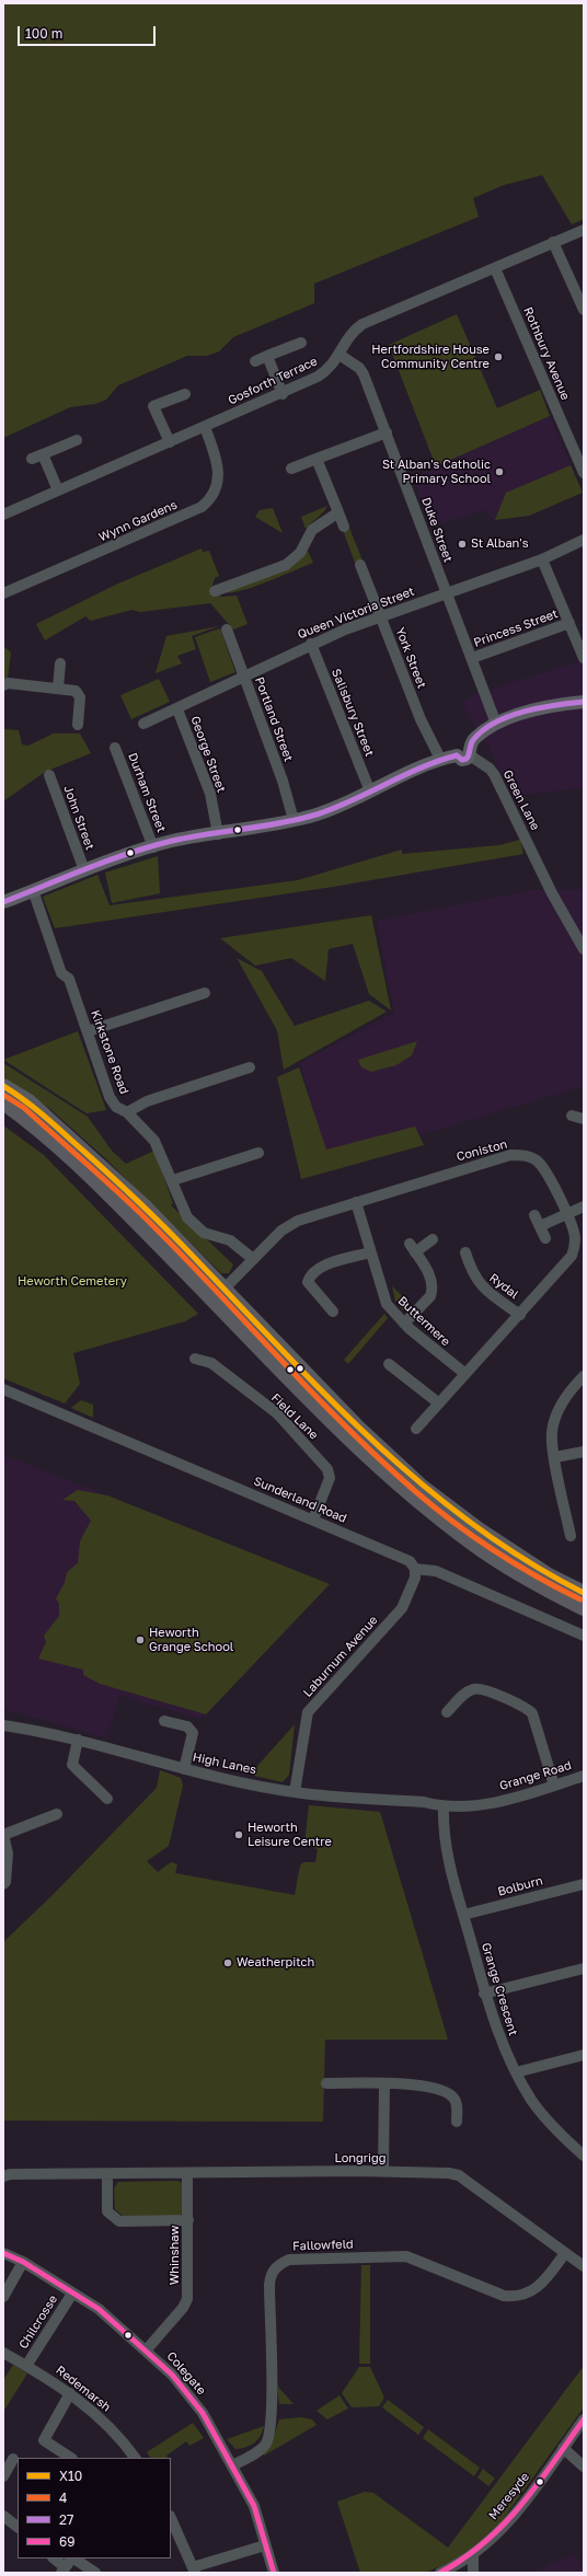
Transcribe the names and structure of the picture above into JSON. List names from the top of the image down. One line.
{"streets":{"street":["Rothbury Avenue","Gosforth Terrace","Wynn Gardens","Duke Street","Queen Victoria Street","Princess Street","York Street","Salisbury Street","Portland Street","George Street","Durham Street","Green Lane","John Street","Kirkstone Road","Coniston","Rydal","Buttermere","Field Lane","Sunderland Road","Laburnum Avenue","High Lanes","Grange Road","Bolburn","Grange Crescent","Longrigg","Fallowfeld","Whinshaw","Chilcrosse","Colegate","Redemarsh","Meresyde"]},"crossings":[["Rothbury Avenue","Gosforth Terrace"],["Gosforth Terrace","Wynn Gardens"],["Gosforth Terrace","Duke Street"],["Duke Street","Queen Victoria Street"],["Duke Street","Princess Street"],["Queen Victoria Street","York Street"],["Queen Victoria Street","Salisbury Street"],["Queen Victoria Street","Portland Street"],["Queen Victoria Street","George Street"],["Kirkstone Road","Coniston"],["Coniston","Rydal"],["Coniston","Buttermere"],["Field Lane","Sunderland Road"],["Sunderland Road","Laburnum Avenue"],["Laburnum Avenue","High Lanes"],["High Lanes","Grange Road"],["High Lanes","Grange Crescent"],["Grange Road","Grange Crescent"],["Bolburn","Grange Crescent"],["Longrigg","Fallowfeld"],["Longrigg","Whinshaw"],["Fallowfeld","Colegate"],["Whinshaw","Colegate"],["Chilcrosse","Colegate"],["Chilcrosse","Redemarsh"]],"parks":["Heworth Cemetery"],"places":["Hertfordshire House Community Centre","St Alban's Catholic Primary School","St Alban's","Heworth Grange School","Heworth Leisure Centre","Weatherpitch"],"lines":["transit line 27","transit line X10","transit line 4","transit line 69"],"legend":["X10","4","27","69"],"scale_bar":"100 m"}
